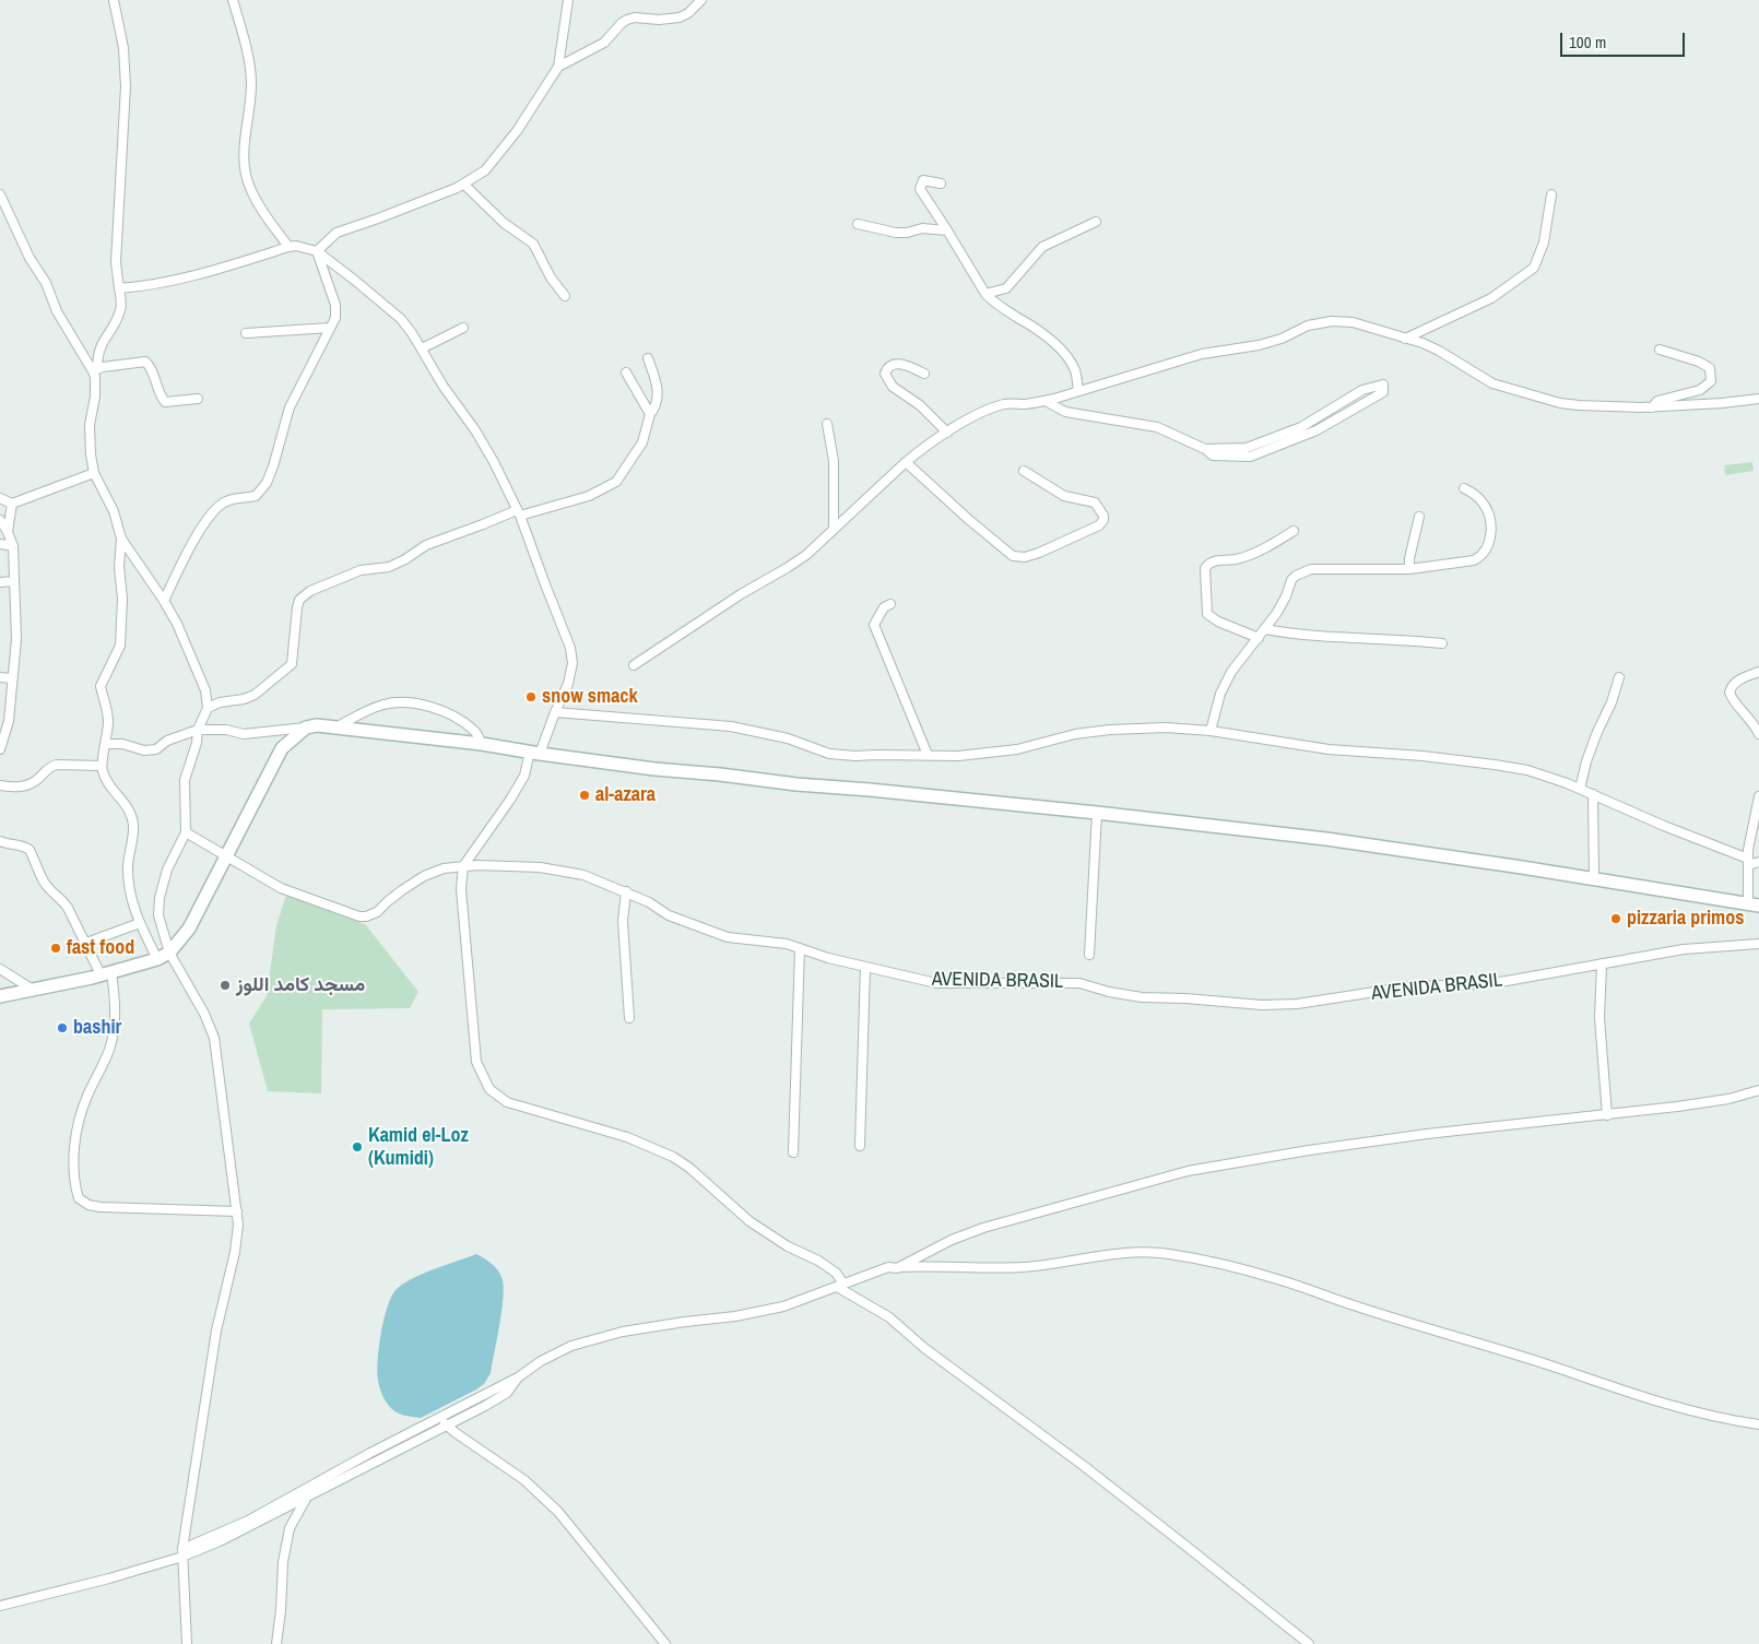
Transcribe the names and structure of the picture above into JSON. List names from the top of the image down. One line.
{"streets":{"street":["AVENIDA BRASIL"]},"places":["snow smack","al-azara","pizzaria primos","fast food","مسجد كامد اللوز","bashir","Kamid el-Loz (Kumidi)"],"scale_bar":"100 m"}
